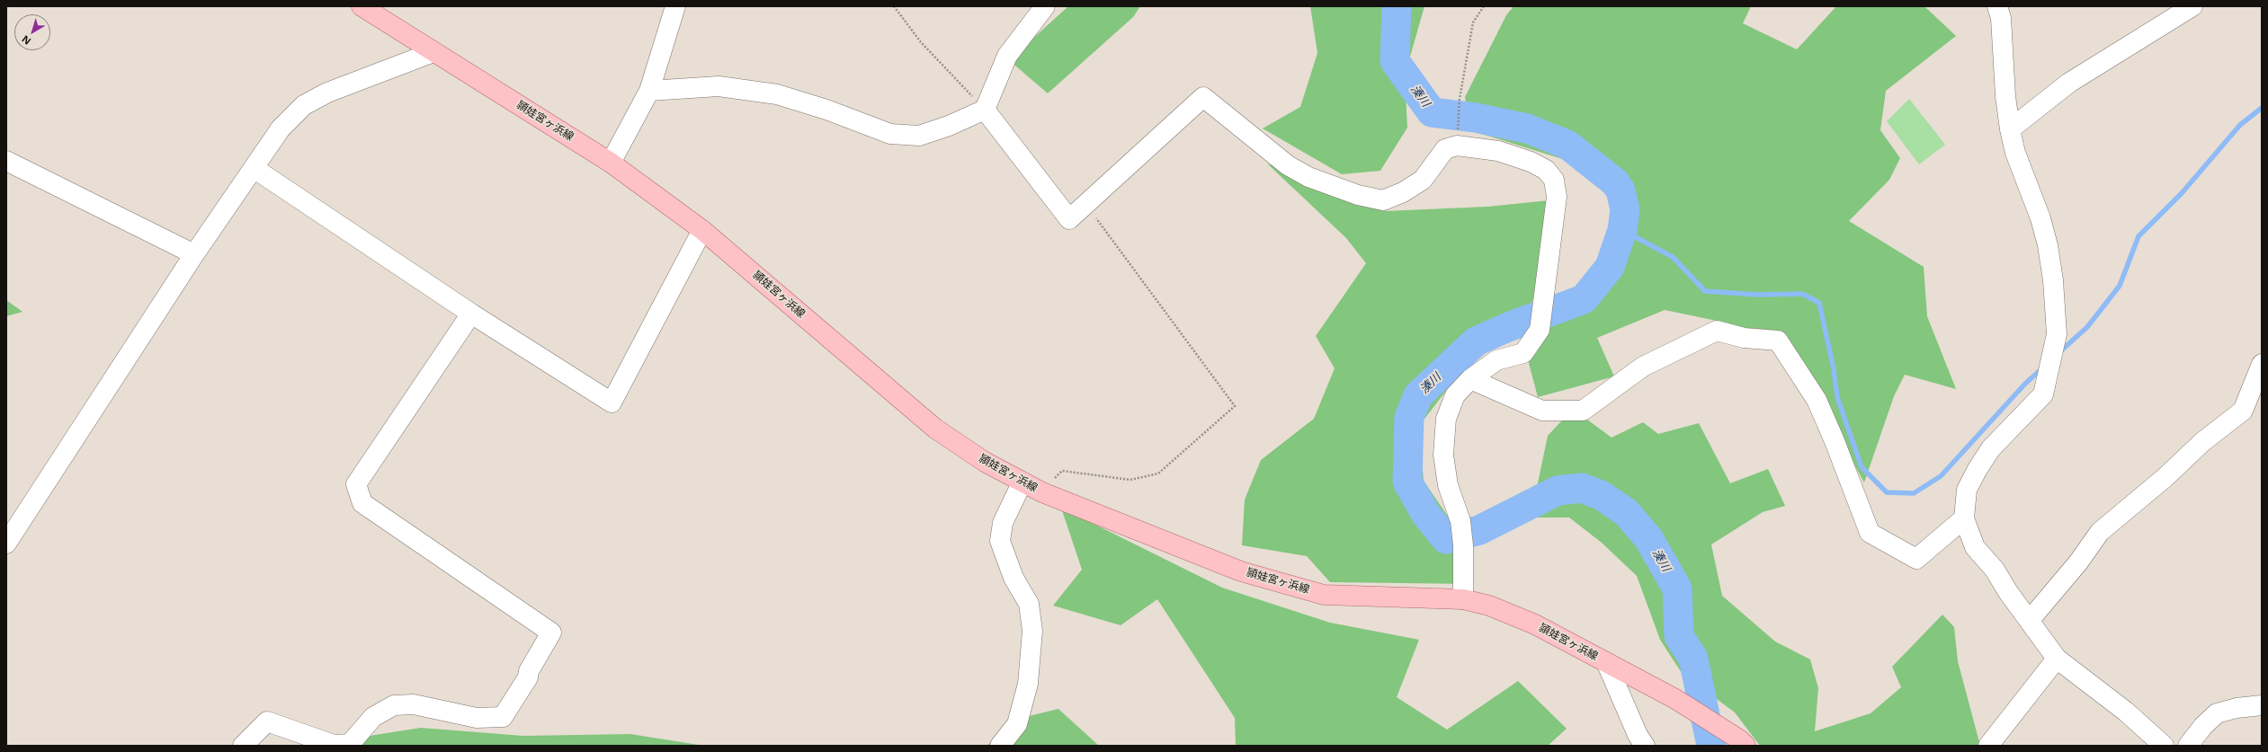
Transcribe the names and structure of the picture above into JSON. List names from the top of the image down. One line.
{"streets":{"main road":["頴娃宮ヶ浜線"]},"water":["湊川"],"north":"bottom left"}
